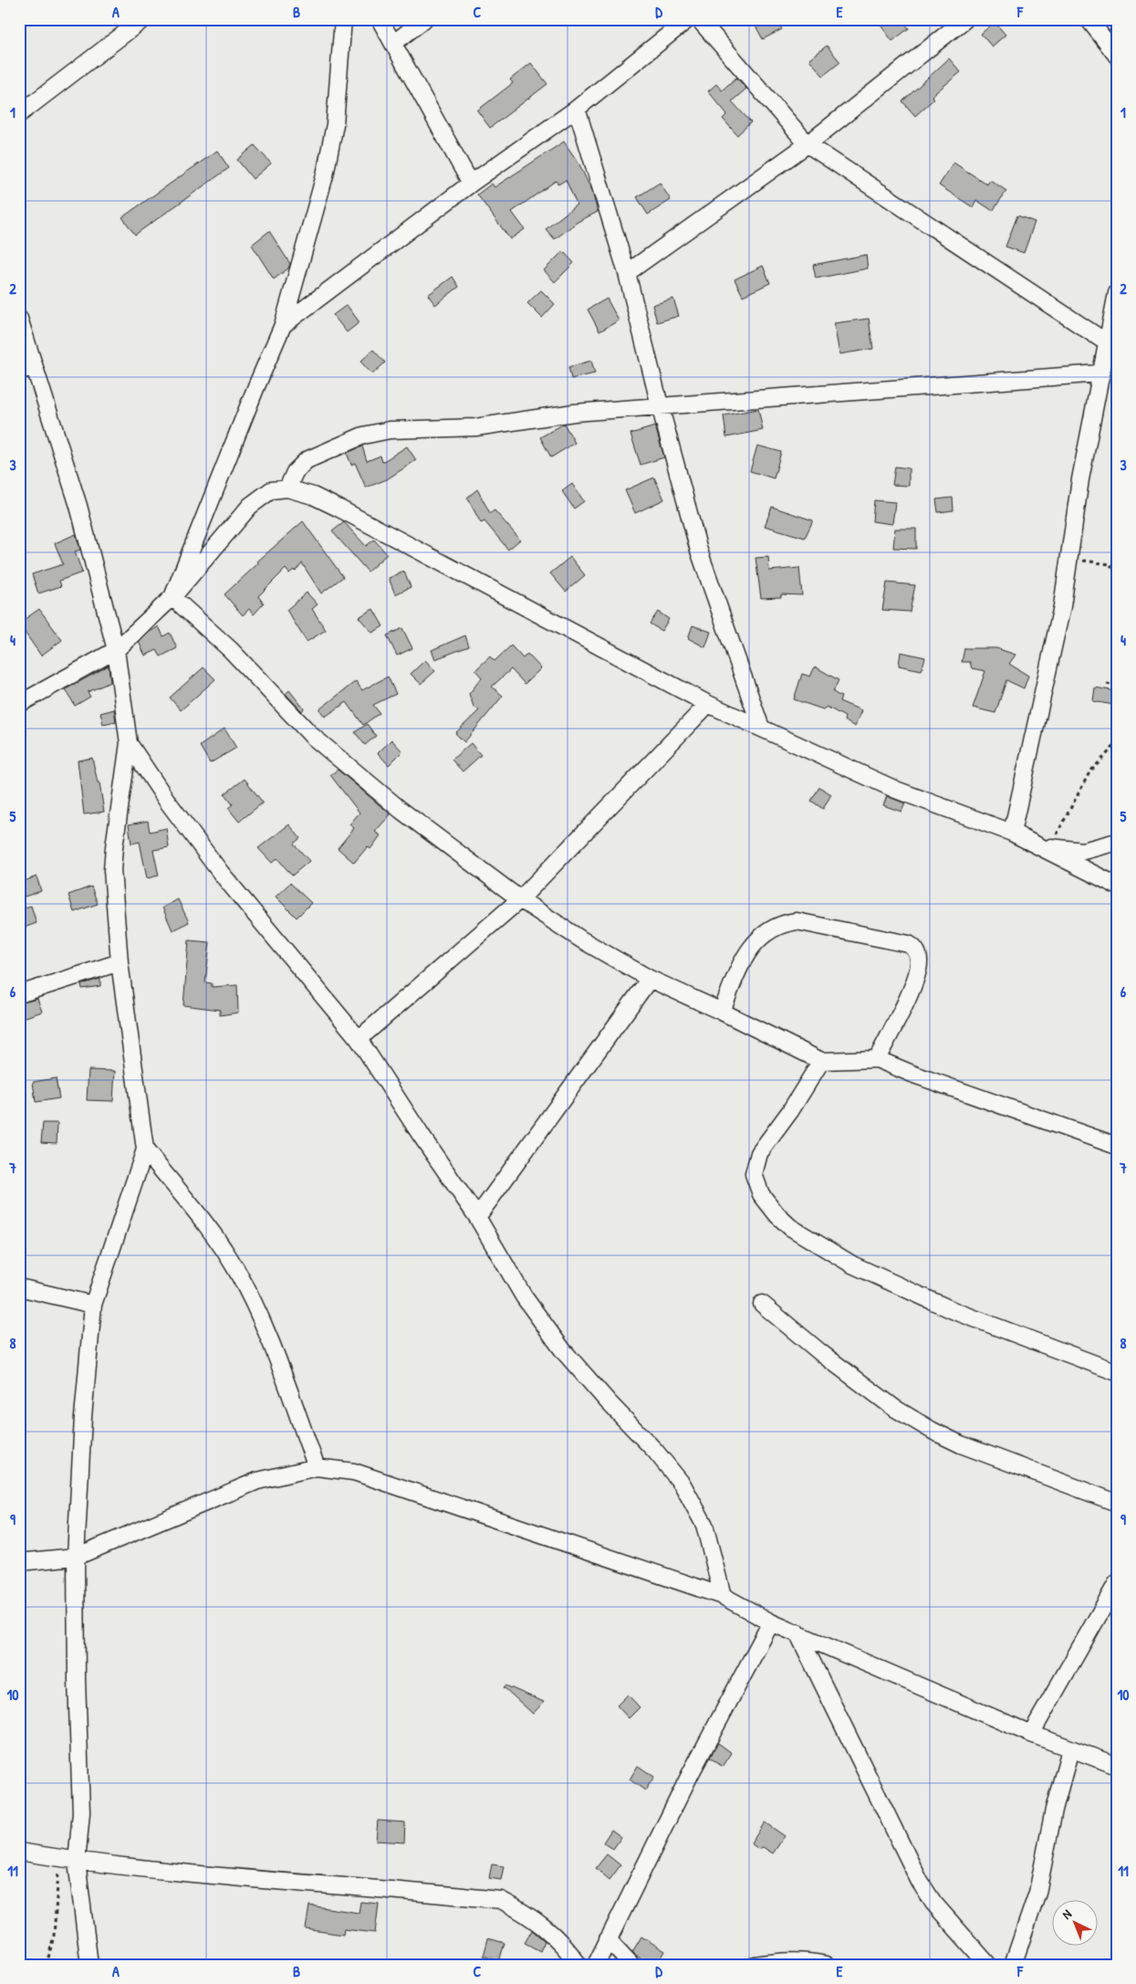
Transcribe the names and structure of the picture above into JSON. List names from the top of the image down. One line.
{"north":"top left","grid":{"columns":["A","B","C","D","E","F"],"rows":["1","2","3","4","5","6","7","8","9","10","11"]}}
